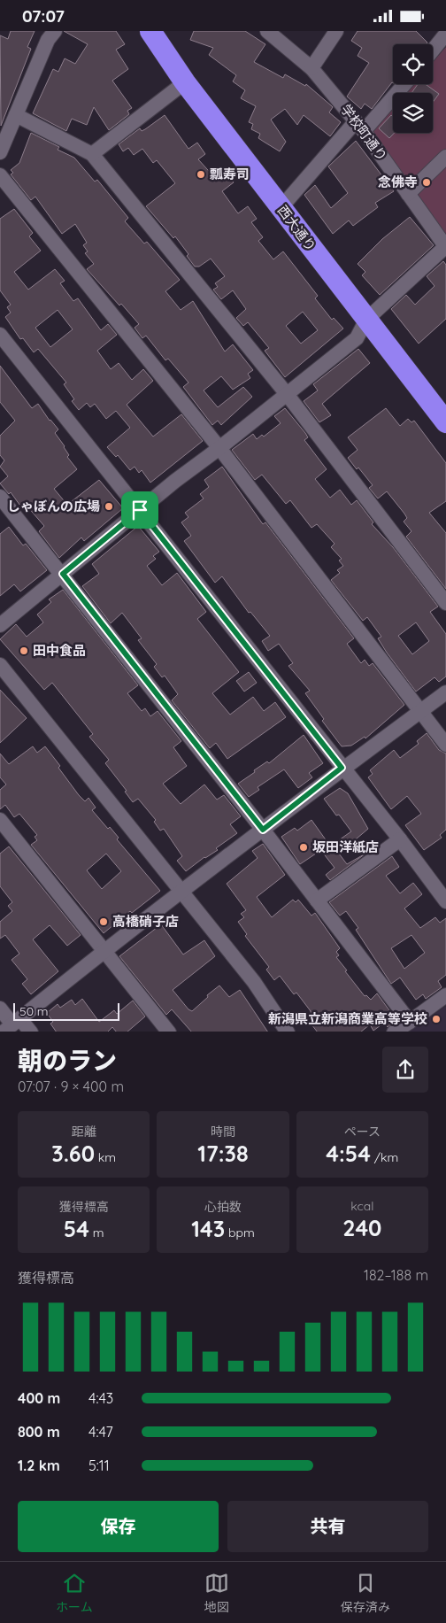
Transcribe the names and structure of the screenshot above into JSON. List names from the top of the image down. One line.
{"streets":{"highway":["西大通り"],"street":["学校町通り"]},"places":["瓢寿司","念佛寺","しゃぼんの広場","田中食品","坂田洋紙店","高橋硝子店","新潟県立新潟商業高等学校"],"scale_bar":"50 m","page":{"status":"07:07","scale":"50 m","heading":["朝のラン","07:07 · 9 × 400 m"],"stats":[["距離","3.60 km"],["時間","17:38"],["ペース","4:54 /km"],["獲得標高","54 m"],["心拍数","143 bpm"],["kcal","240"]],"chart":["獲得標高","182–188 m"],"list":[{"name":"400 m","note":"4:43"},{"name":"800 m","note":"4:47"},{"name":"1.2 km","note":"5:11"}],"buttons":["保存","共有"],"tabs":["ホーム","地図","保存済み"]}}
